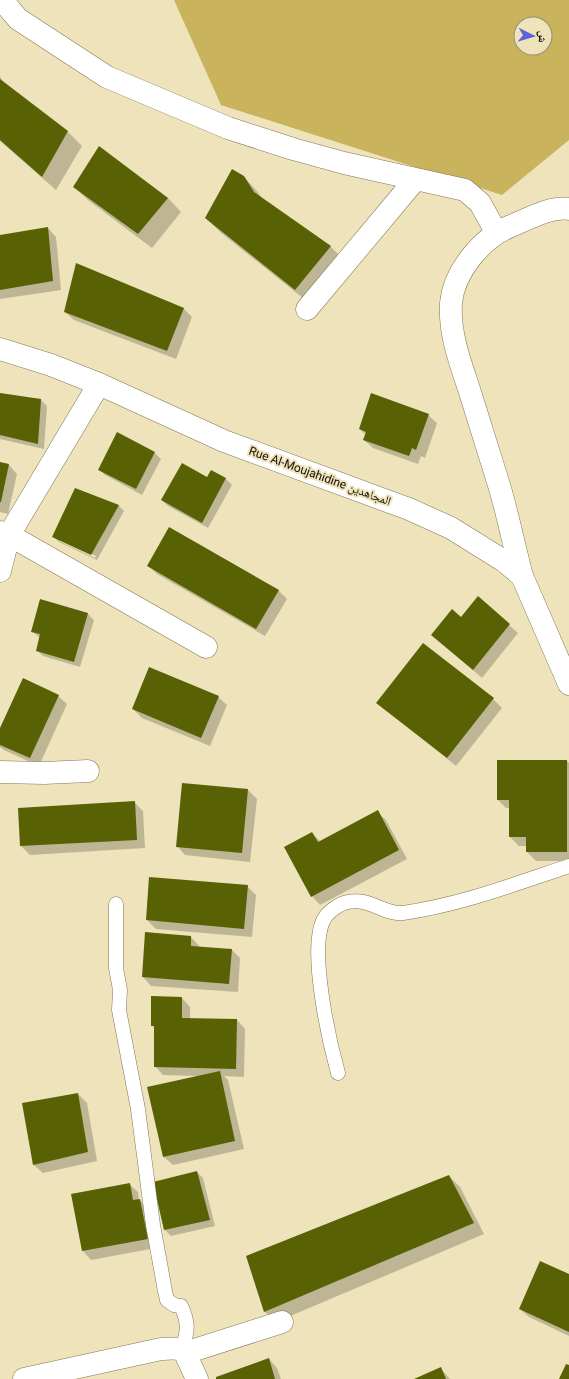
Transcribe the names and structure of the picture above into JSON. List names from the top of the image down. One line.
{"streets":{"street":["Rue Al-Moujahidine المجاهدين"]},"north":"right"}
